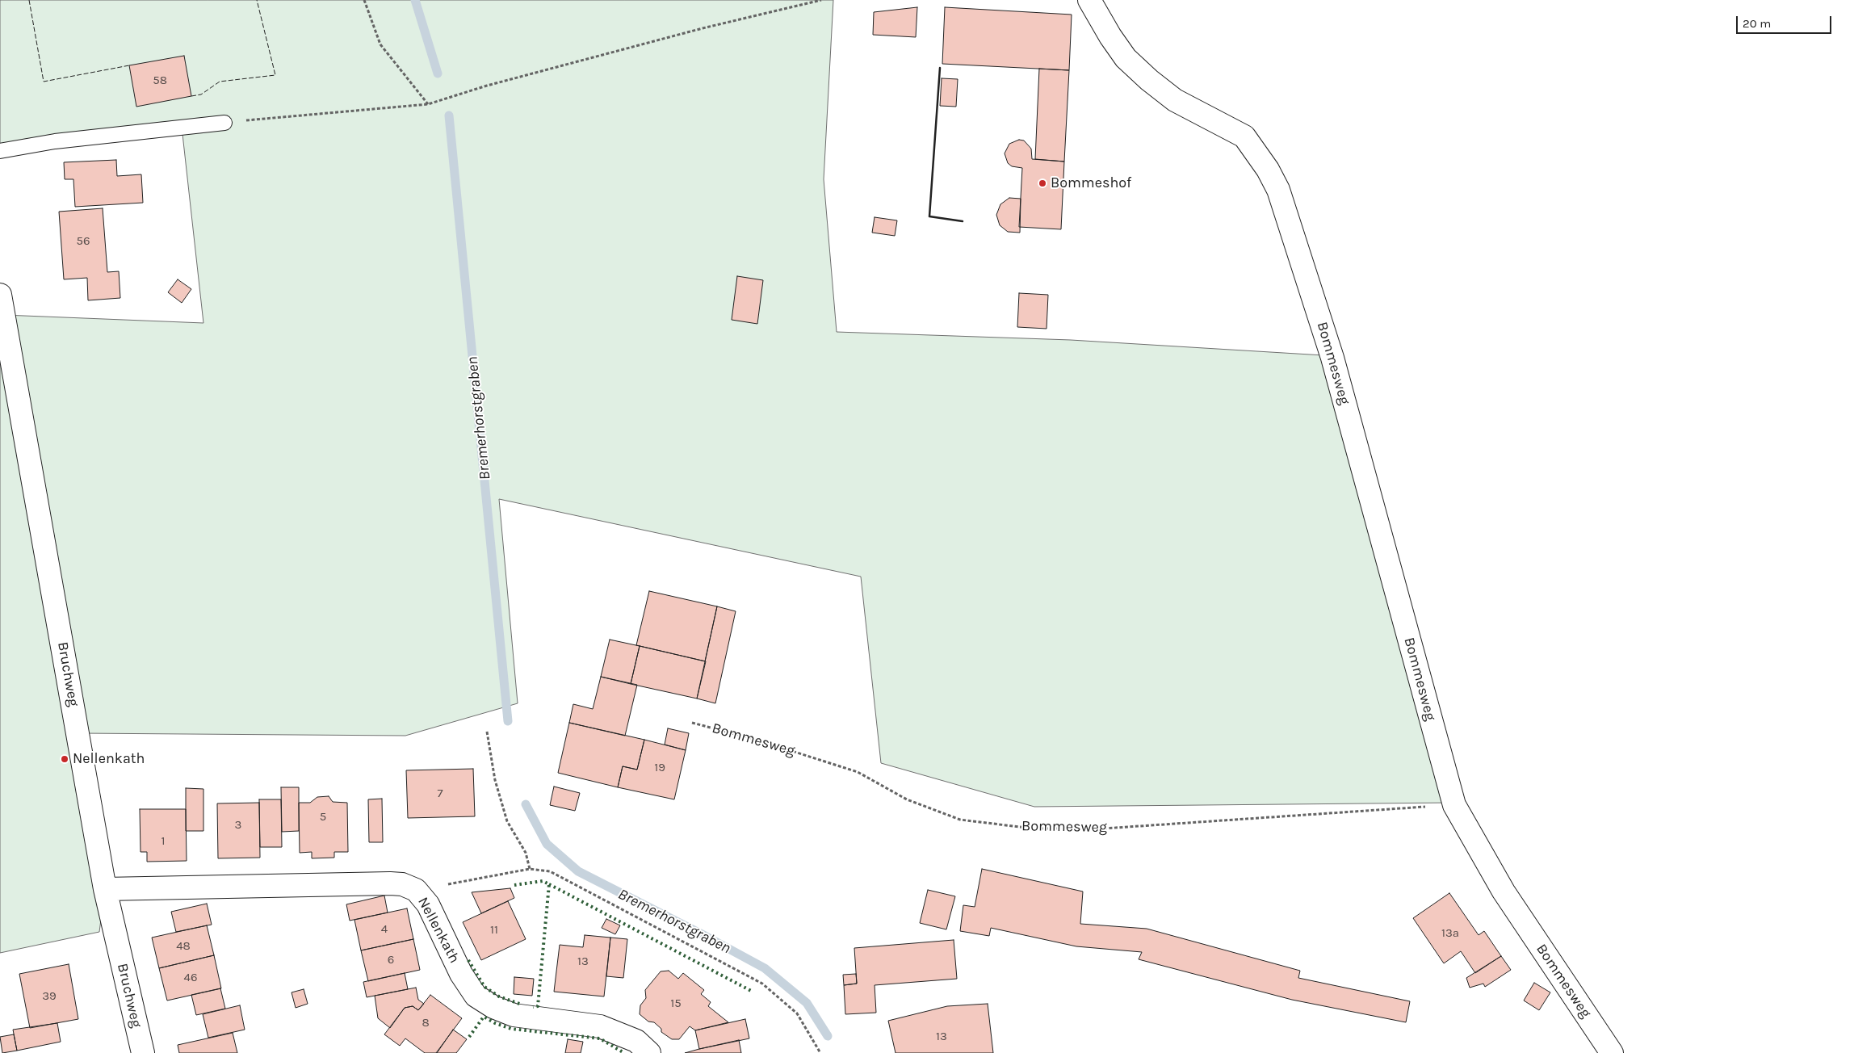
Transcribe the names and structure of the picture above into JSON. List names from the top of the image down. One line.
{"streets":{"street":["Bommesweg","Bruchweg","Nellenkath"]},"crossings":[["Bruchweg","Nellenkath"]],"water":["Bremerhorstgraben"],"places":["Bommeshof","Nellenkath"],"house_numbers":["58","56","19","7","5","3","1","4","11","13a","48","6","13","46","39","15","8","13"],"scale_bar":"20 m"}
